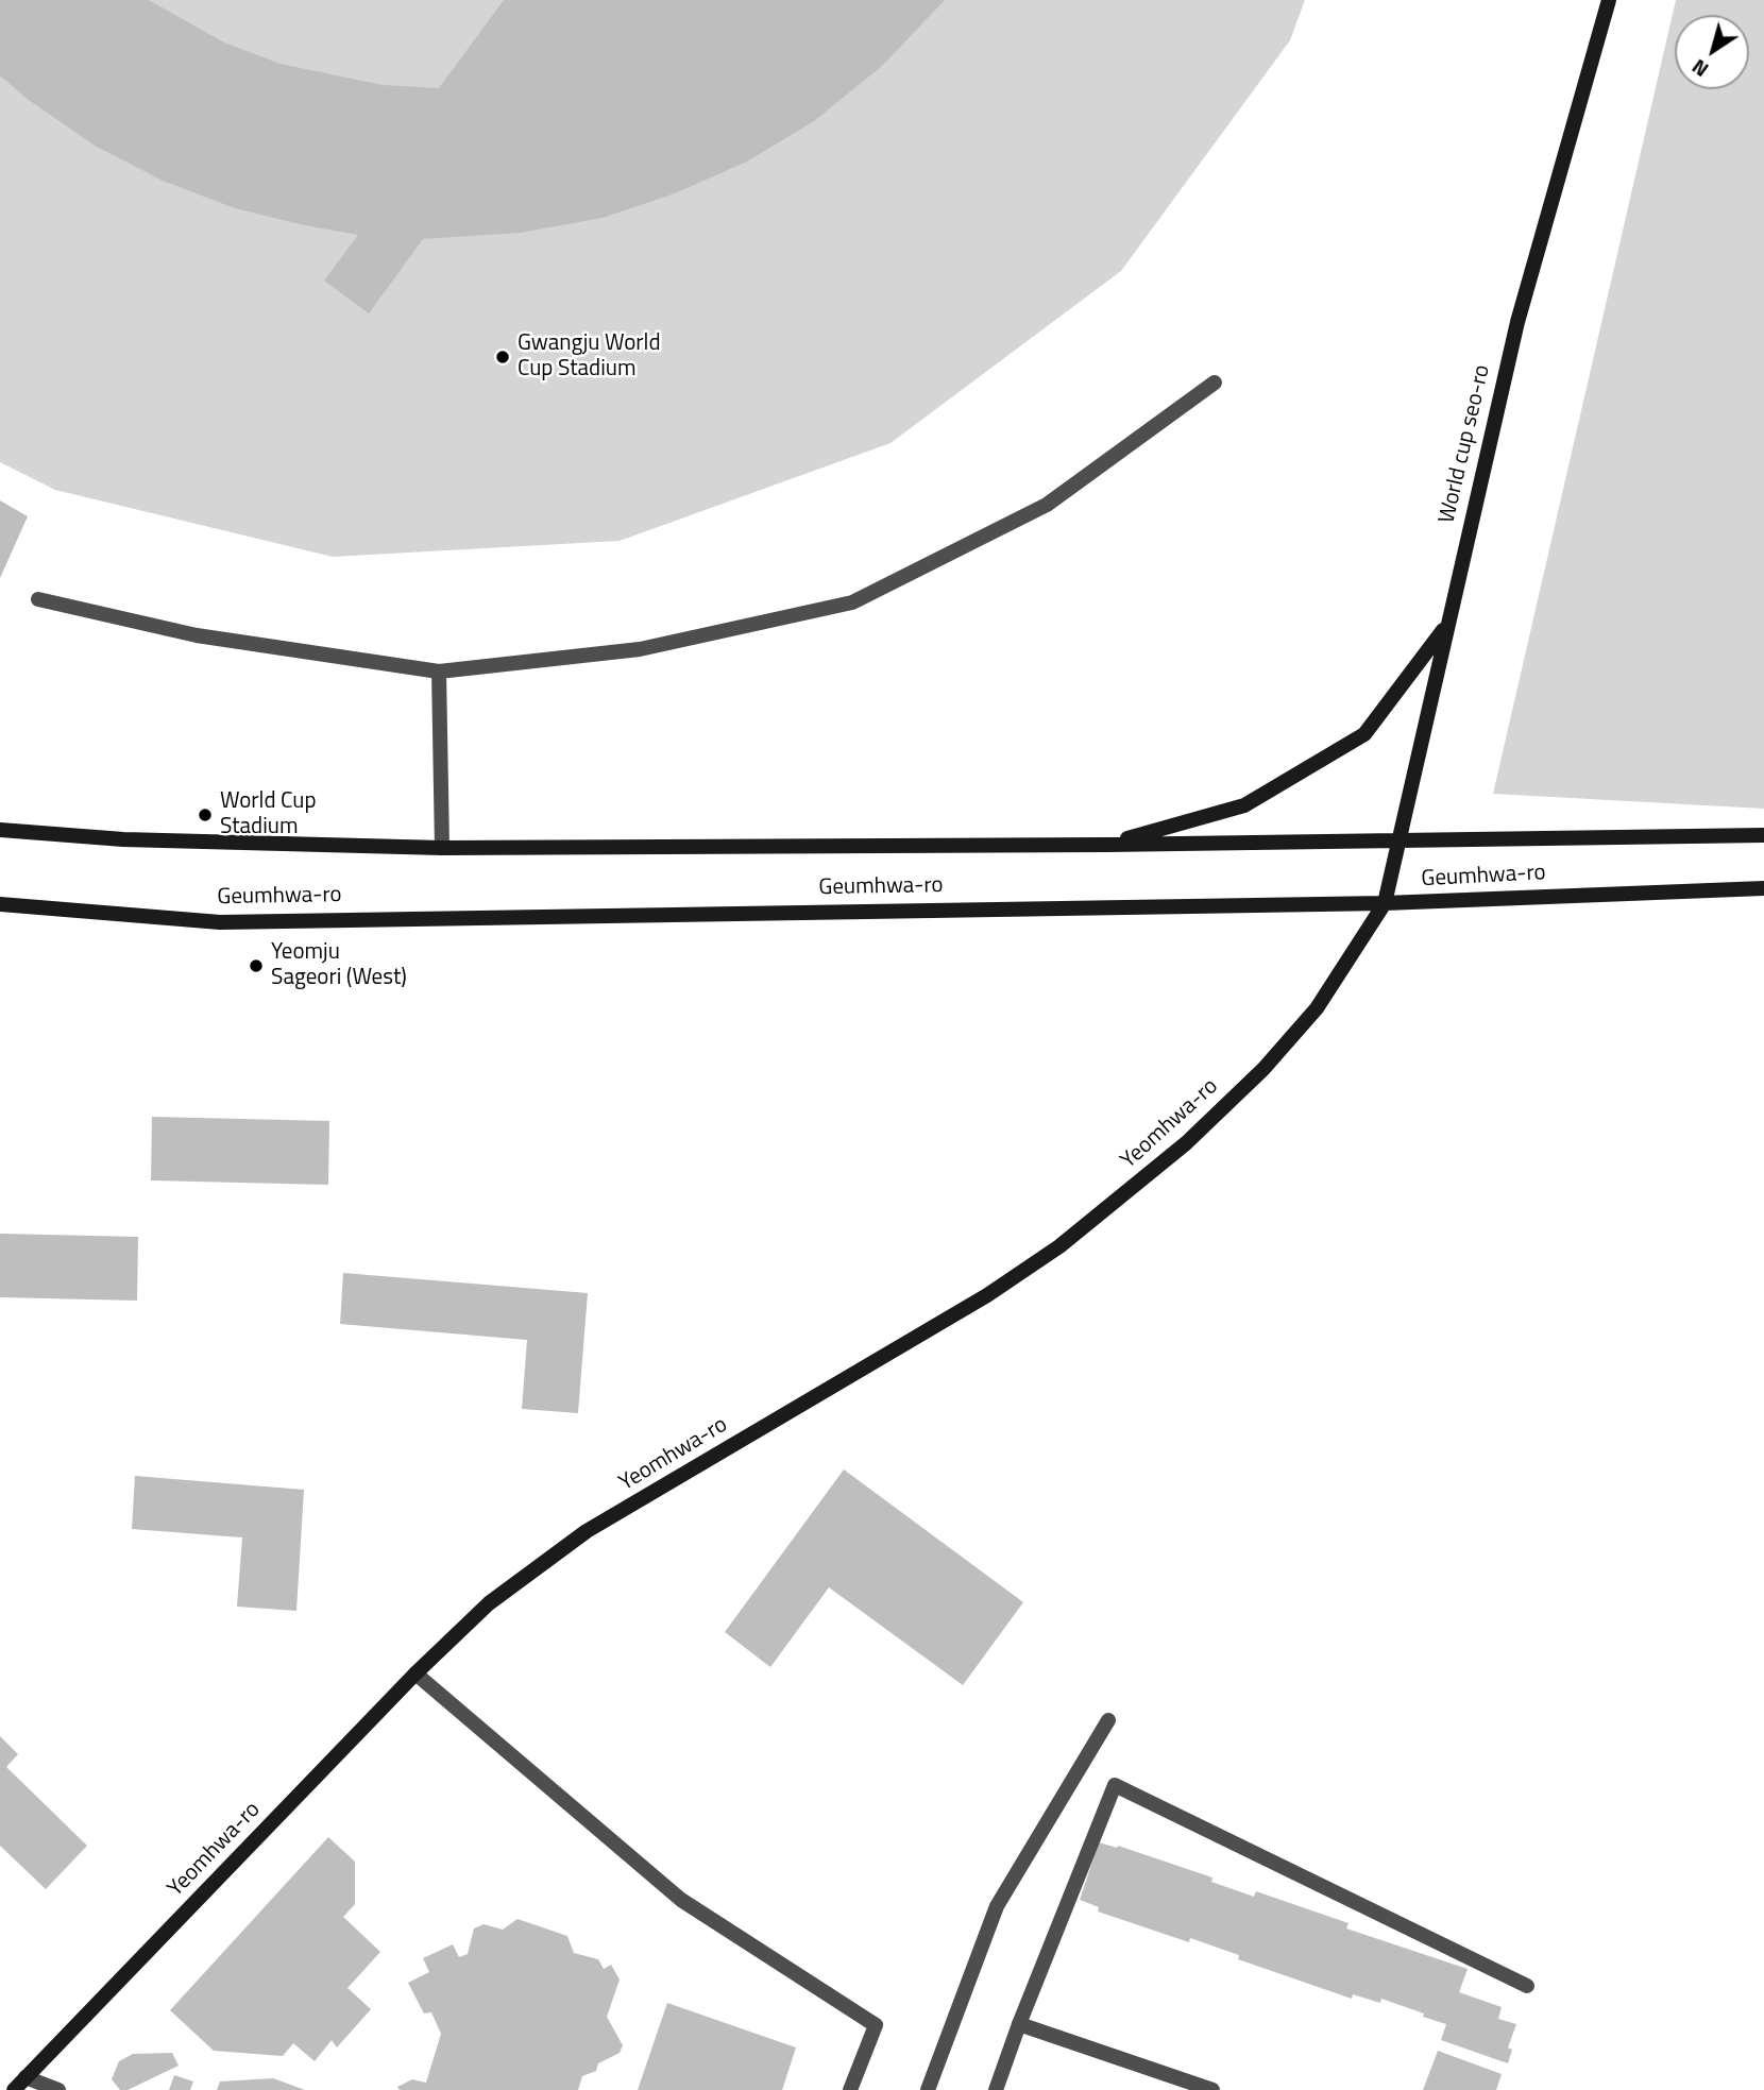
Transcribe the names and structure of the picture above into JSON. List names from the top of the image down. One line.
{"streets":{"main road":["World cup seo-ro","Geumhwa-ro","Yeomhwa-ro"]},"crossings":[["World cup seo-ro","Geumhwa-ro"],["World cup seo-ro","Yeomhwa-ro"],["Geumhwa-ro","Yeomhwa-ro"]],"places":["Gwangju World Cup Stadium","World Cup Stadium","Yeomju Sageori (West)"],"north":"bottom left"}
